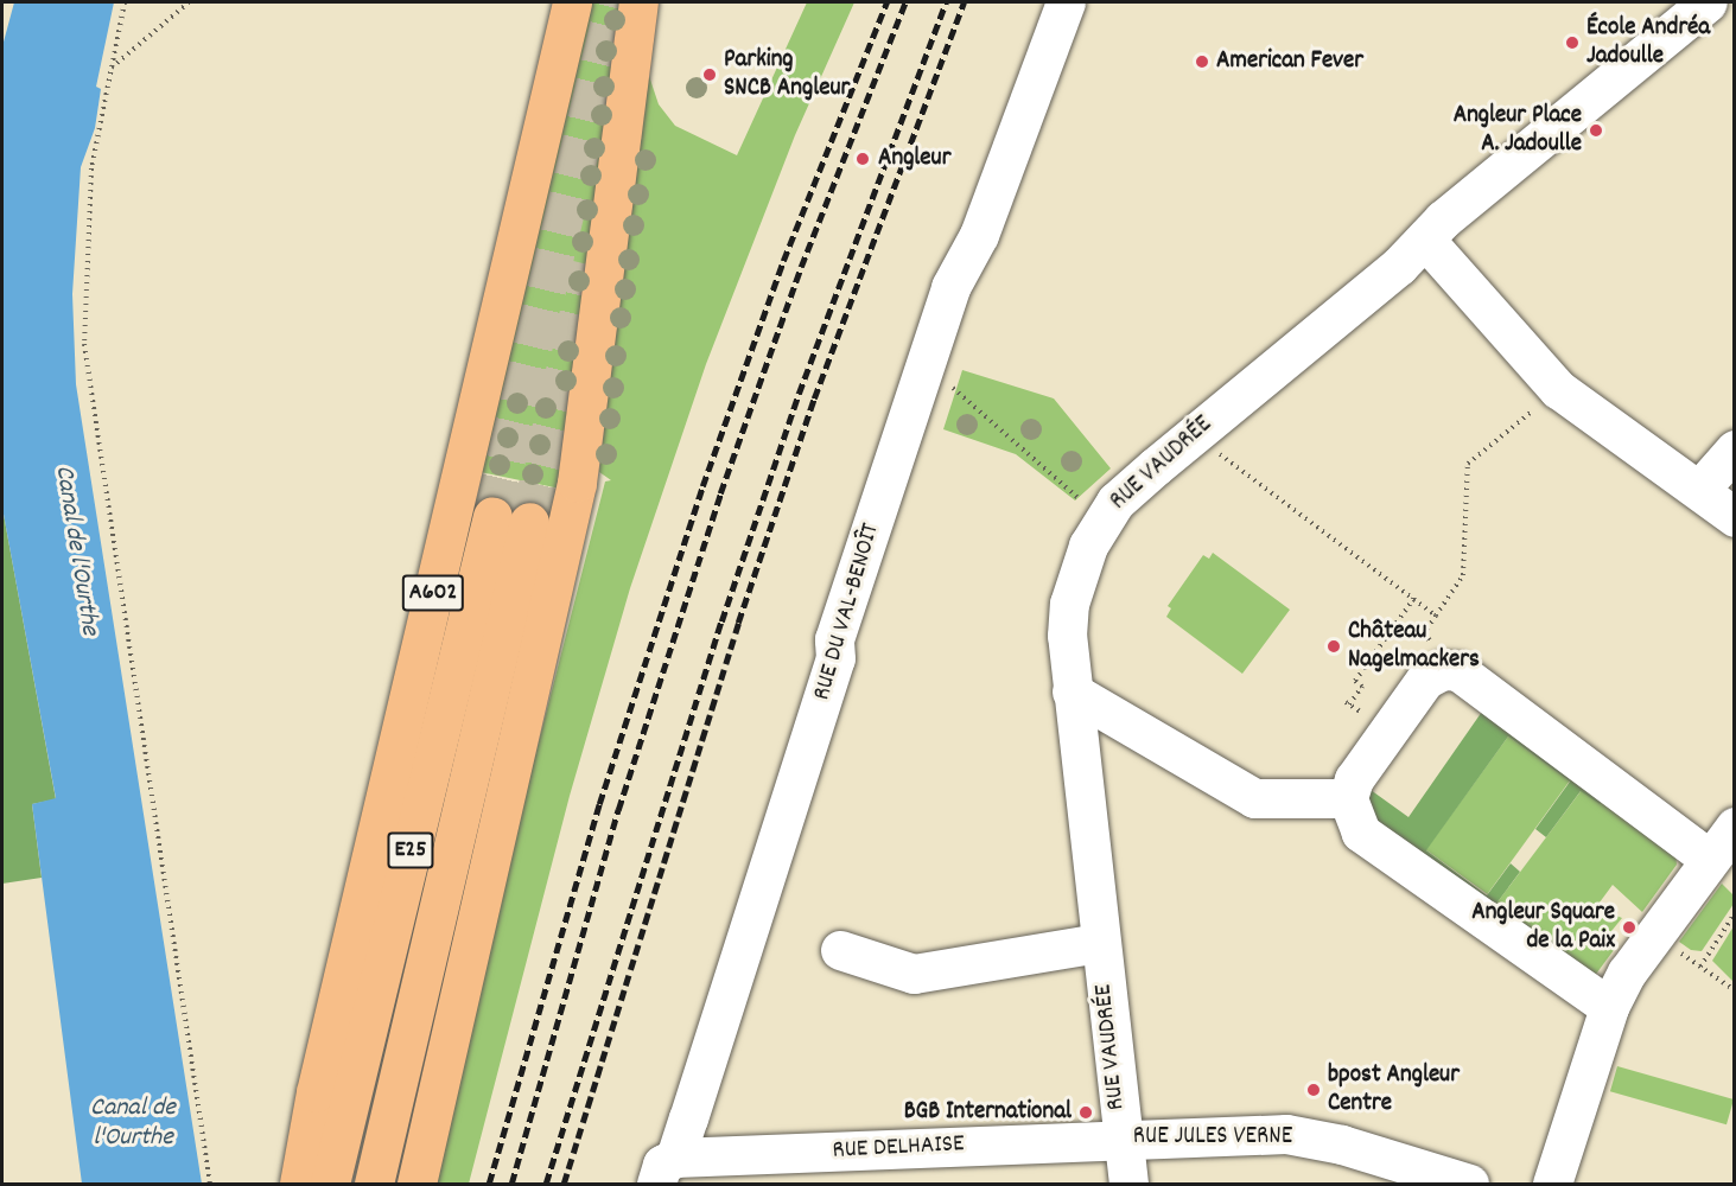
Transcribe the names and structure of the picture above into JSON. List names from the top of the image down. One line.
{"streets":{"highway":["A602","E25"],"street":["RUE VAUDRÉE","RUE DU VAL-BENOÎT","RUE JULES VERNE","RUE DELHAISE"]},"crossings":[["RUE VAUDRÉE","RUE JULES VERNE"],["RUE VAUDRÉE","RUE DELHAISE"],["RUE DU VAL-BENOÎT","RUE DELHAISE"],["RUE JULES VERNE","RUE DELHAISE"]],"water":["Canal de l'Ourthe"],"places":["École Andréa Jadoulle","American Fever","Parking SNCB Angleur","Angleur Place A. Jadoulle","Angleur","Château Nagelmackers","Angleur Square de la Paix","bpost Angleur Centre","BGB International"]}
